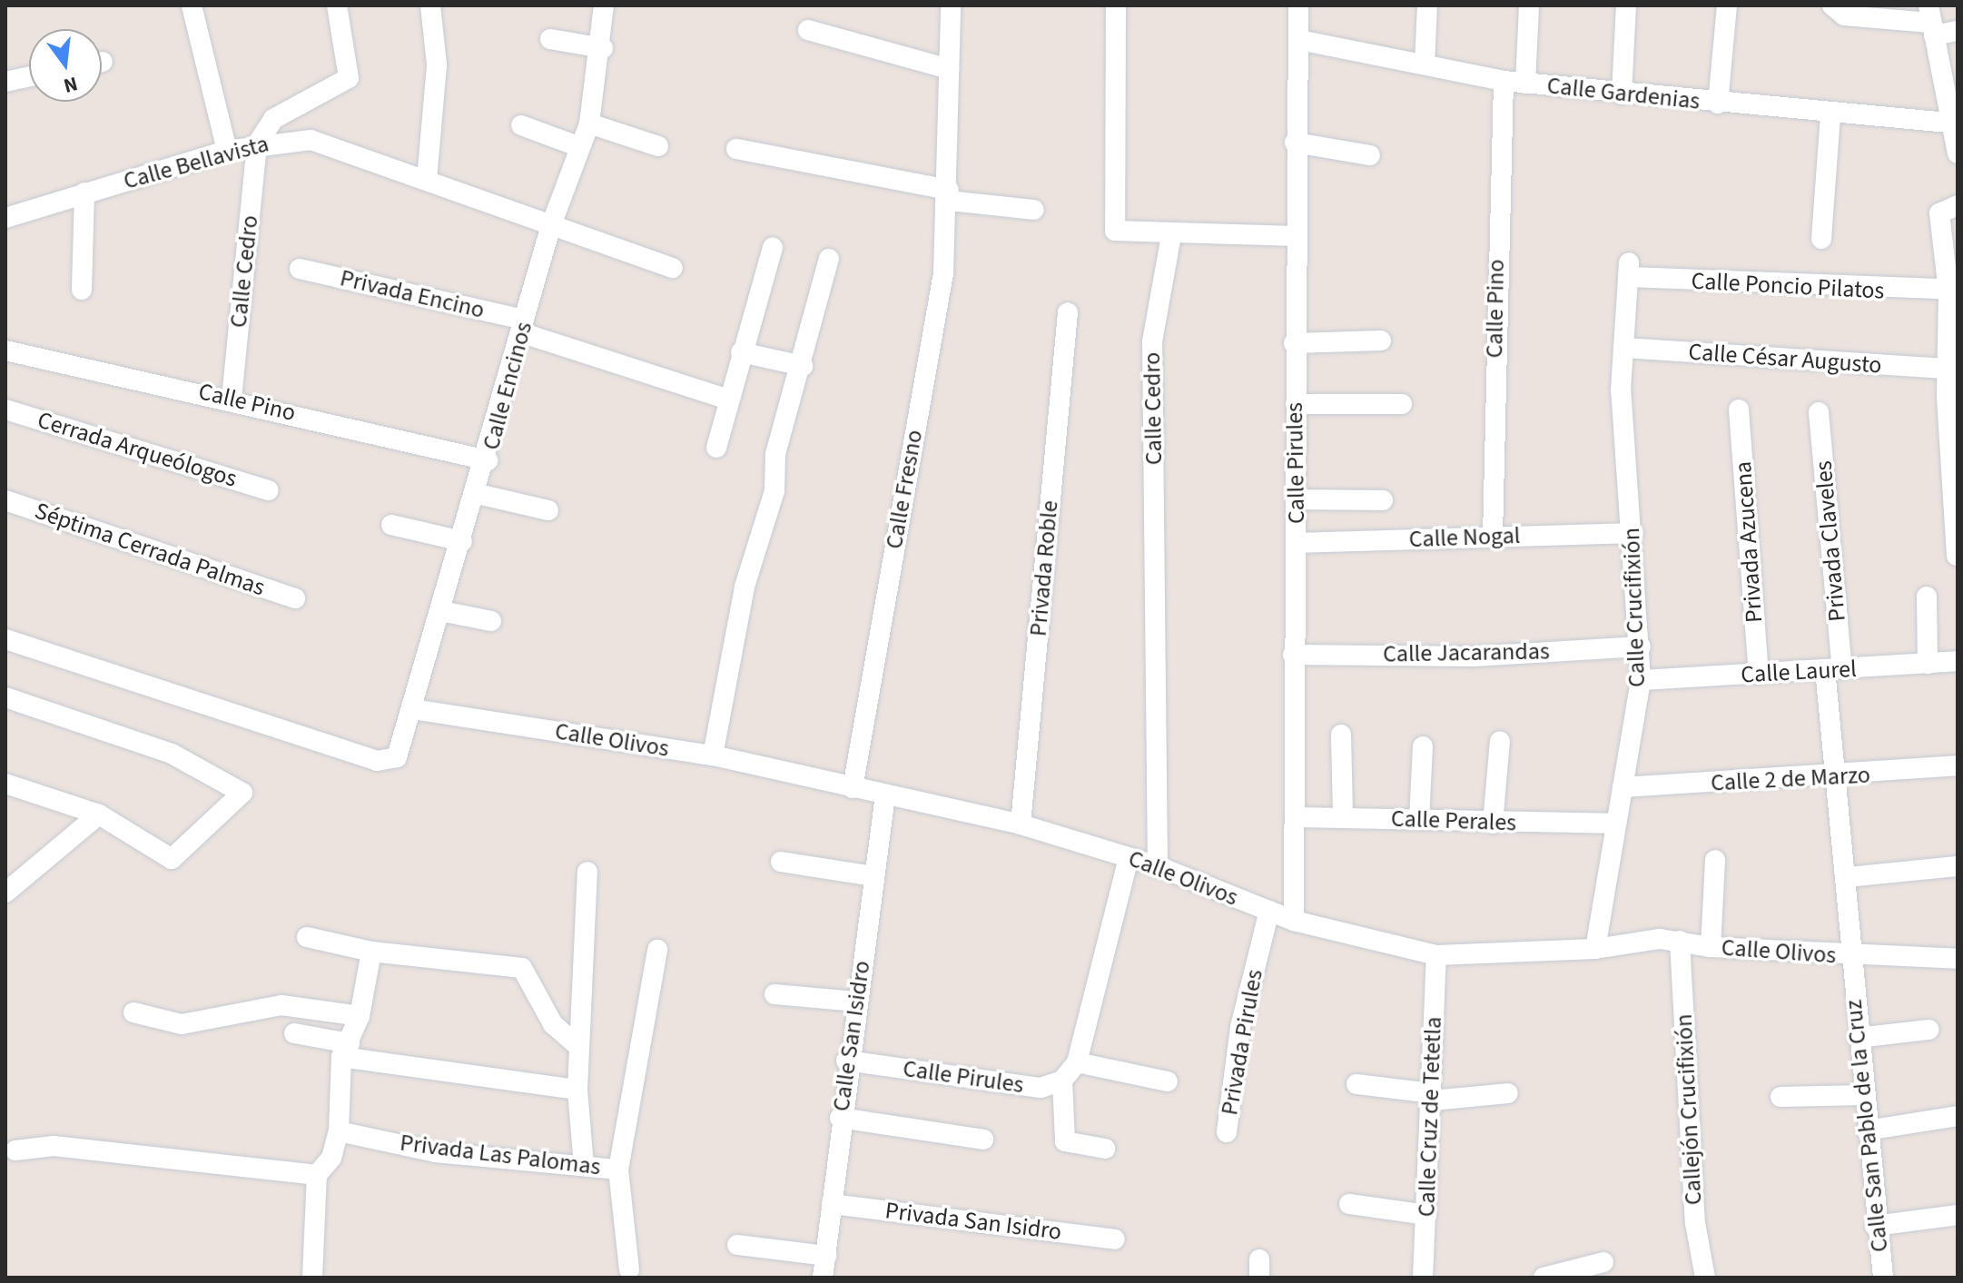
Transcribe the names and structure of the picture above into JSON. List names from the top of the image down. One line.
{"streets":{"street":["Calle Gardenias","Calle Bellavista","Calle Cedro","Calle Poncio Pilatos","Privada Encino","Calle Pino","Calle César Augusto","Calle Encinos","Cerrada Arqueólogos","Calle Pirules","Calle Fresno","Calle Nogal","Privada Claveles","Privada Azucena","Séptima Cerrada Palmas","Privada Roble","Calle Crucifixión","Calle Jacarandas","Calle Laurel","Calle Olivos","Calle 2 de Marzo","Calle Perales","Calle San Isidro","Privada Pirules","Callejón Crucifixión","Calle Cruz de Tetetla","Calle San Pablo de la Cruz","Privada Las Palomas","Privada San Isidro"]},"crossings":[["Calle Gardenias","Calle Pino"],["Calle Gardenias","Calle Pirules"],["Calle Bellavista","Calle Cedro"],["Calle Bellavista","Calle Encinos"],["Calle Cedro","Calle Pino"],["Calle Cedro","Calle Olivos"],["Calle Poncio Pilatos","Calle Crucifixión"],["Privada Encino","Calle Encinos"],["Calle Pino","Calle Encinos"],["Calle Pino","Calle Nogal"],["Calle César Augusto","Calle Crucifixión"],["Calle Encinos","Calle Olivos"],["Calle Pirules","Calle Nogal"],["Calle Pirules","Calle Jacarandas"],["Calle Pirules","Calle Olivos"],["Calle Pirules","Calle Perales"],["Calle Pirules","Calle San Isidro"],["Calle Fresno","Calle Olivos"],["Calle Nogal","Calle Crucifixión"],["Privada Claveles","Calle Laurel"],["Privada Claveles","Calle San Pablo de la Cruz"],["Privada Azucena","Calle Laurel"],["Privada Roble","Calle Olivos"],["Calle Crucifixión","Calle Jacarandas"],["Calle Crucifixión","Calle Laurel"],["Calle Crucifixión","Calle Olivos"],["Calle Crucifixión","Calle 2 de Marzo"],["Calle Crucifixión","Calle Perales"],["Calle Laurel","Calle San Pablo de la Cruz"],["Calle Olivos","Calle San Isidro"],["Calle Olivos","Privada Pirules"],["Calle Olivos","Callejón Crucifixión"],["Calle Olivos","Calle Cruz de Tetetla"],["Calle Olivos","Calle San Pablo de la Cruz"],["Calle 2 de Marzo","Calle San Pablo de la Cruz"],["Calle San Isidro","Privada San Isidro"]],"north":"bottom"}
